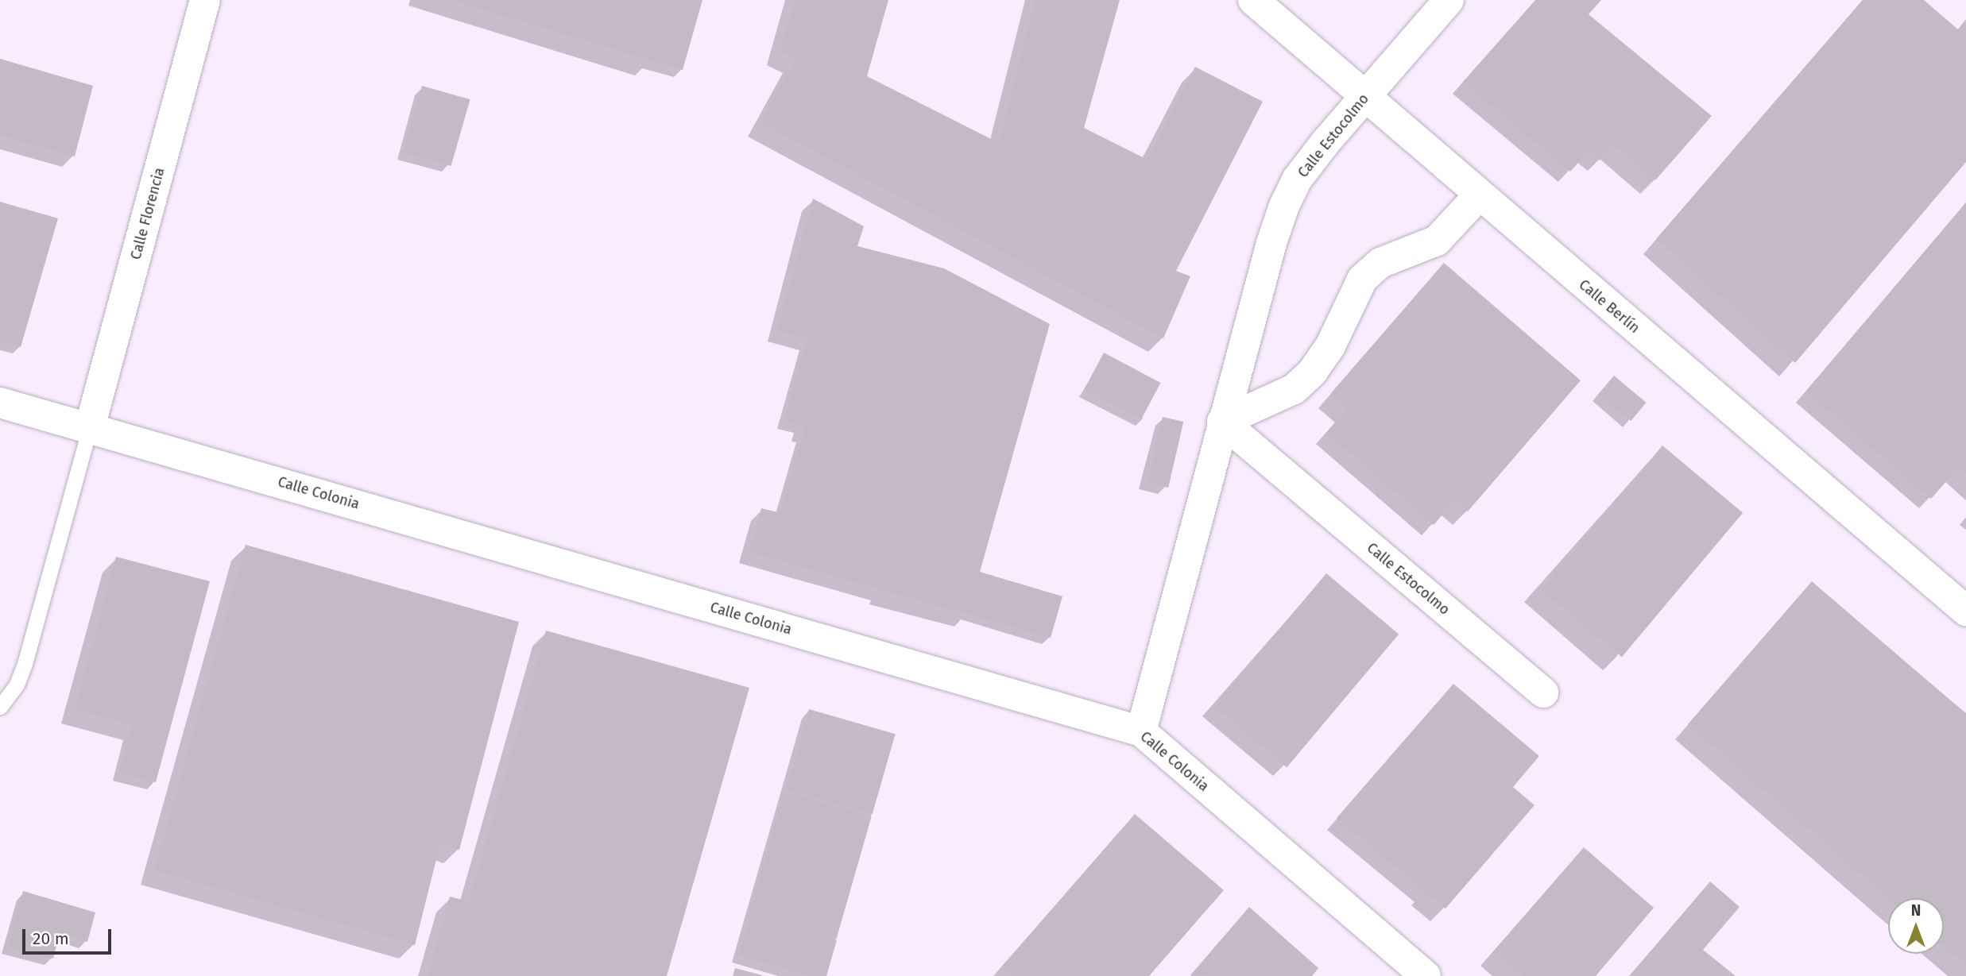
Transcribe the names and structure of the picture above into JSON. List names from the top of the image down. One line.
{"streets":{"street":["Calle Estocolmo","Calle Florencia","Calle Berlín","Calle Colonia"]},"crossings":[["Calle Estocolmo","Calle Berlín"],["Calle Estocolmo","Calle Colonia"],["Calle Florencia","Calle Colonia"]],"scale_bar":"20 m","north":"top"}
